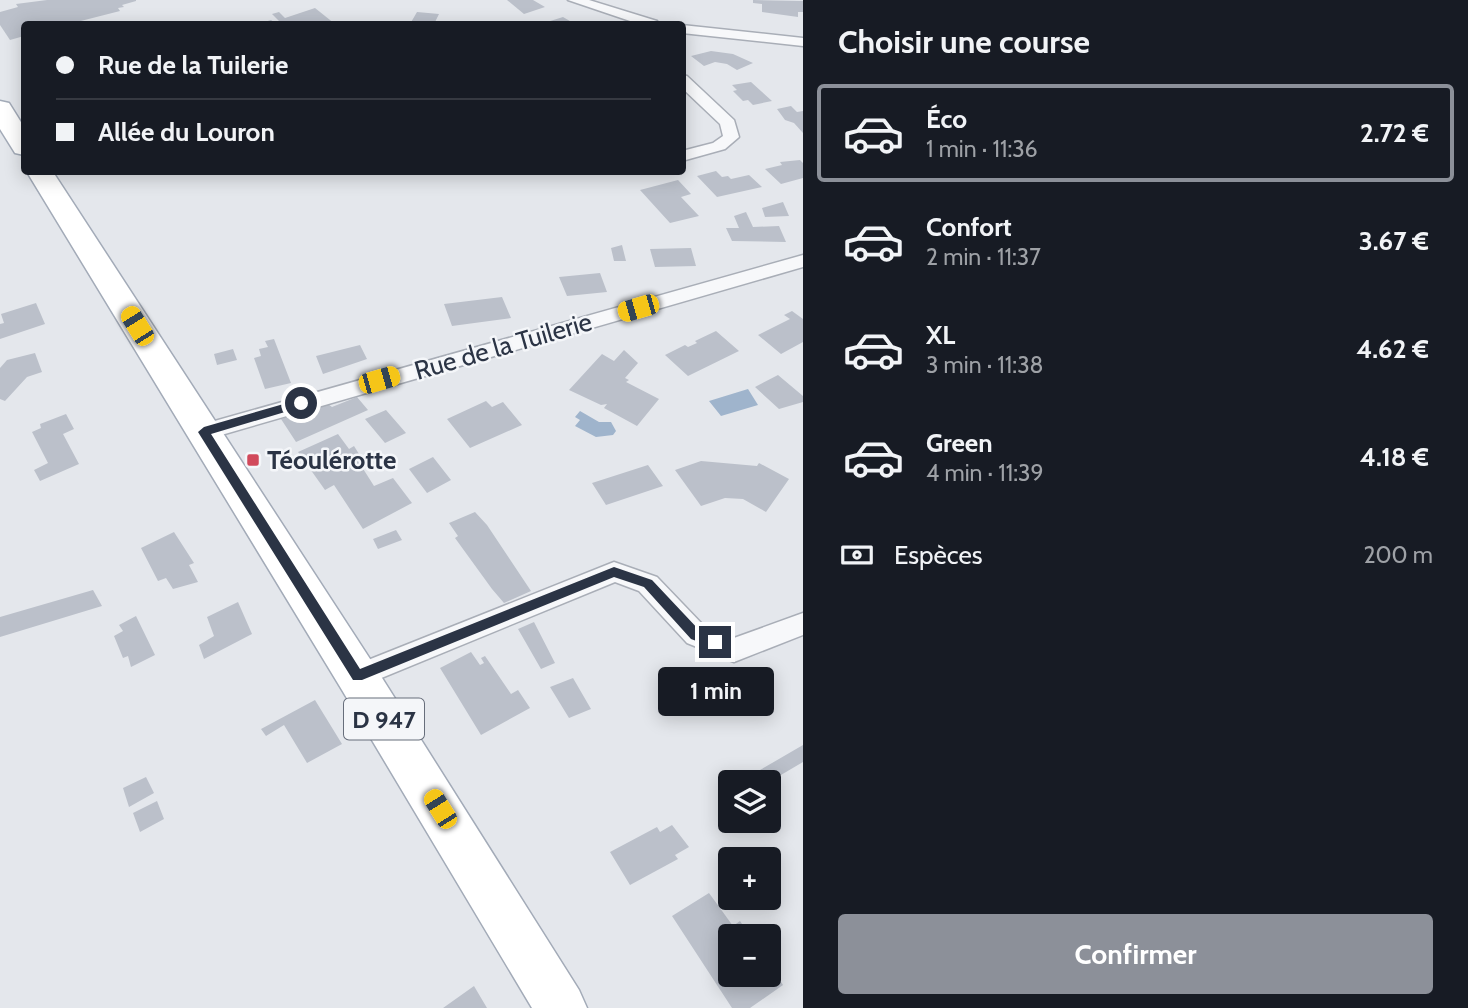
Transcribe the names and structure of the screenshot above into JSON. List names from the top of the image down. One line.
{"streets":{"main road":["D 947"],"street":["Rue de la Tuilerie"]},"crossings":[["Rue de la Tuilerie","D 947"]],"places":{"transit":["Téoulérotte"]},"page":{"heading":"Choisir une course","banner":["Rue de la Tuilerie","Allée du Louron"],"list":[{"name":"Éco","note":"1 min · 11:36","value":"2.72 €"},{"name":"Confort","note":"2 min · 11:37","value":"3.67 €"},{"name":"XL","note":"3 min · 11:38","value":"4.62 €"},{"name":"Green","note":"4 min · 11:39","value":"4.18 €"}],"pay":["Espèces","200 m"],"bubble":"1 min","map_buttons":["+","−"],"buttons":"Confirmer"}}
